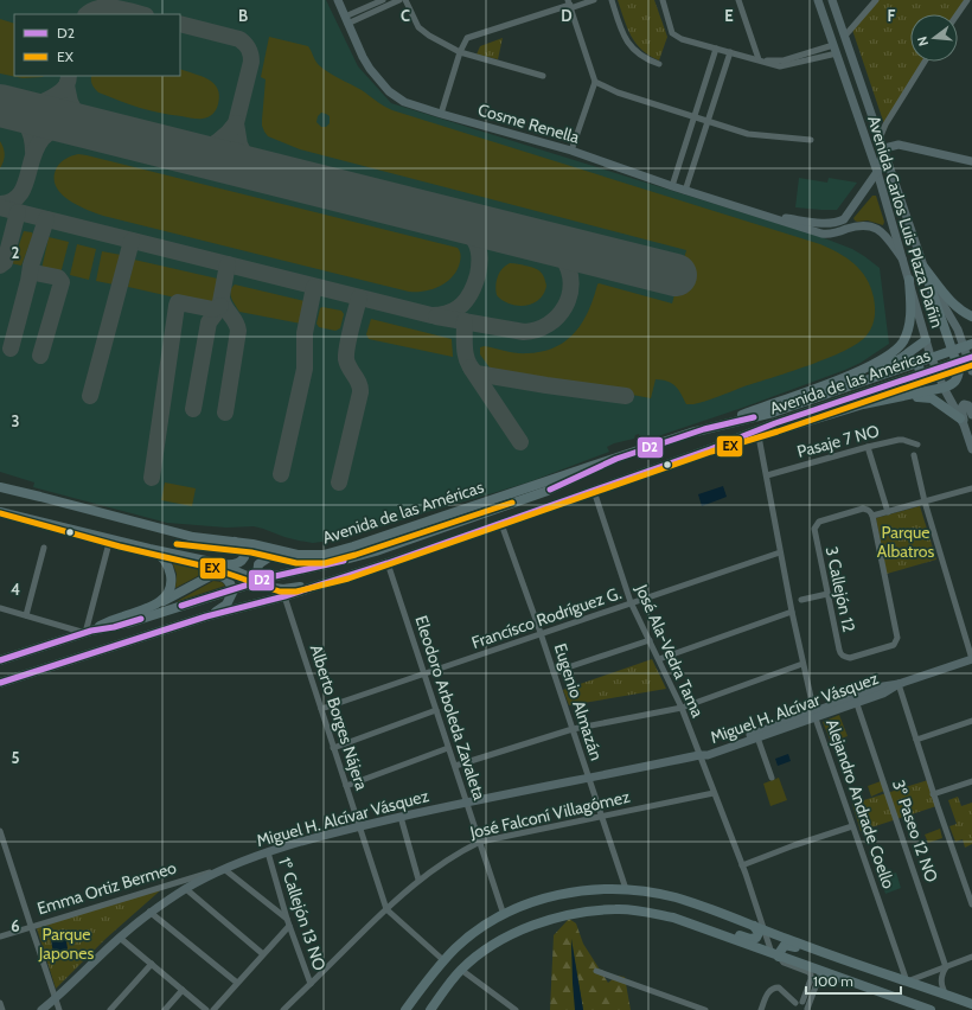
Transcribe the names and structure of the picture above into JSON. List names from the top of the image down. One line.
{"streets":{"main road":["Avenida de las Américas"],"street":["Cosme Renella","Avenida Carlos Luis Plaza Dañin","Pasaje 7 NO","3 Callejón 12","Francísco Rodríguez G.","José Ala-Vedra Tama","Eugenio Almazán","Eleodoro Arboleda Zavaleta","Miguel H. Alcívar Vásquez","Alberto Borges Nájera","Alejandro Andrade Coello","José Falconí Villagómez","3º Paseo 12 NO","Emma Ortiz Bermeo","1º Callejón 13 NO"]},"crossings":[["Cosme Renella","Avenida Carlos Luis Plaza Dañin"],["Avenida de las Américas","José Ala-Vedra Tama"],["Avenida de las Américas","Eugenio Almazán"],["Avenida de las Américas","Eleodoro Arboleda Zavaleta"],["Avenida de las Américas","Alberto Borges Nájera"],["Pasaje 7 NO","Alejandro Andrade Coello"],["Francísco Rodríguez G.","José Ala-Vedra Tama"],["Francísco Rodríguez G.","Eugenio Almazán"],["Francísco Rodríguez G.","Eleodoro Arboleda Zavaleta"],["Francísco Rodríguez G.","Alberto Borges Nájera"],["Francísco Rodríguez G.","Alejandro Andrade Coello"],["José Ala-Vedra Tama","Miguel H. Alcívar Vásquez"],["José Ala-Vedra Tama","José Falconí Villagómez"],["Eugenio Almazán","Miguel H. Alcívar Vásquez"],["Eugenio Almazán","José Falconí Villagómez"],["Eleodoro Arboleda Zavaleta","Miguel H. Alcívar Vásquez"],["Eleodoro Arboleda Zavaleta","José Falconí Villagómez"],["Miguel H. Alcívar Vásquez","Alberto Borges Nájera"],["Miguel H. Alcívar Vásquez","Alejandro Andrade Coello"],["Miguel H. Alcívar Vásquez","3º Paseo 12 NO"],["Miguel H. Alcívar Vásquez","Emma Ortiz Bermeo"],["Miguel H. Alcívar Vásquez","1º Callejón 13 NO"],["Alberto Borges Nájera","José Falconí Villagómez"],["José Falconí Villagómez","1º Callejón 13 NO"]],"parks":["Parque Albatros","Parque Japones"],"lines":["transit line D2","transit line EX"],"legend":["D2","EX"],"scale_bar":"100 m","north":"left","grid":{"columns":["B","C","D","E","F"],"rows":["2","3","4","5","6"]}}
